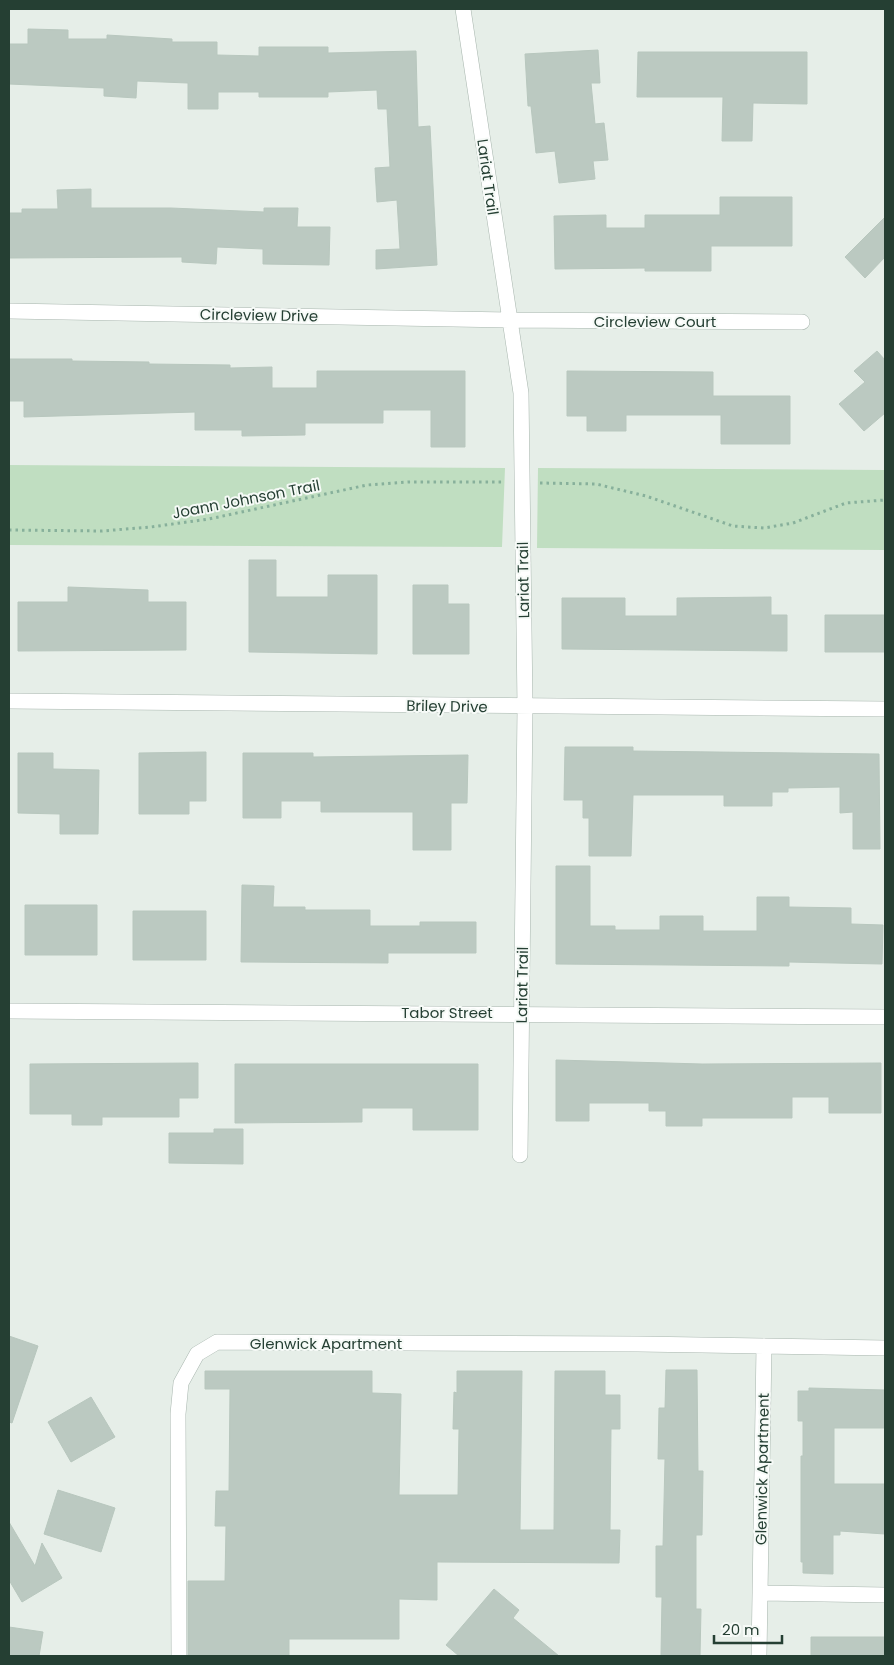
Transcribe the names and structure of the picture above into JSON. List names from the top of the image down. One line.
{"streets":{"street":["Lariat Trail","Circleview Drive","Circleview Court","Briley Drive","Tabor Street","Glenwick Apartment"],"path":["Joann Johnson Trail"]},"crossings":[["Lariat Trail","Circleview Drive"],["Lariat Trail","Circleview Court"],["Lariat Trail","Briley Drive"],["Lariat Trail","Tabor Street"],["Circleview Drive","Circleview Court"]],"scale_bar":"20 m"}
